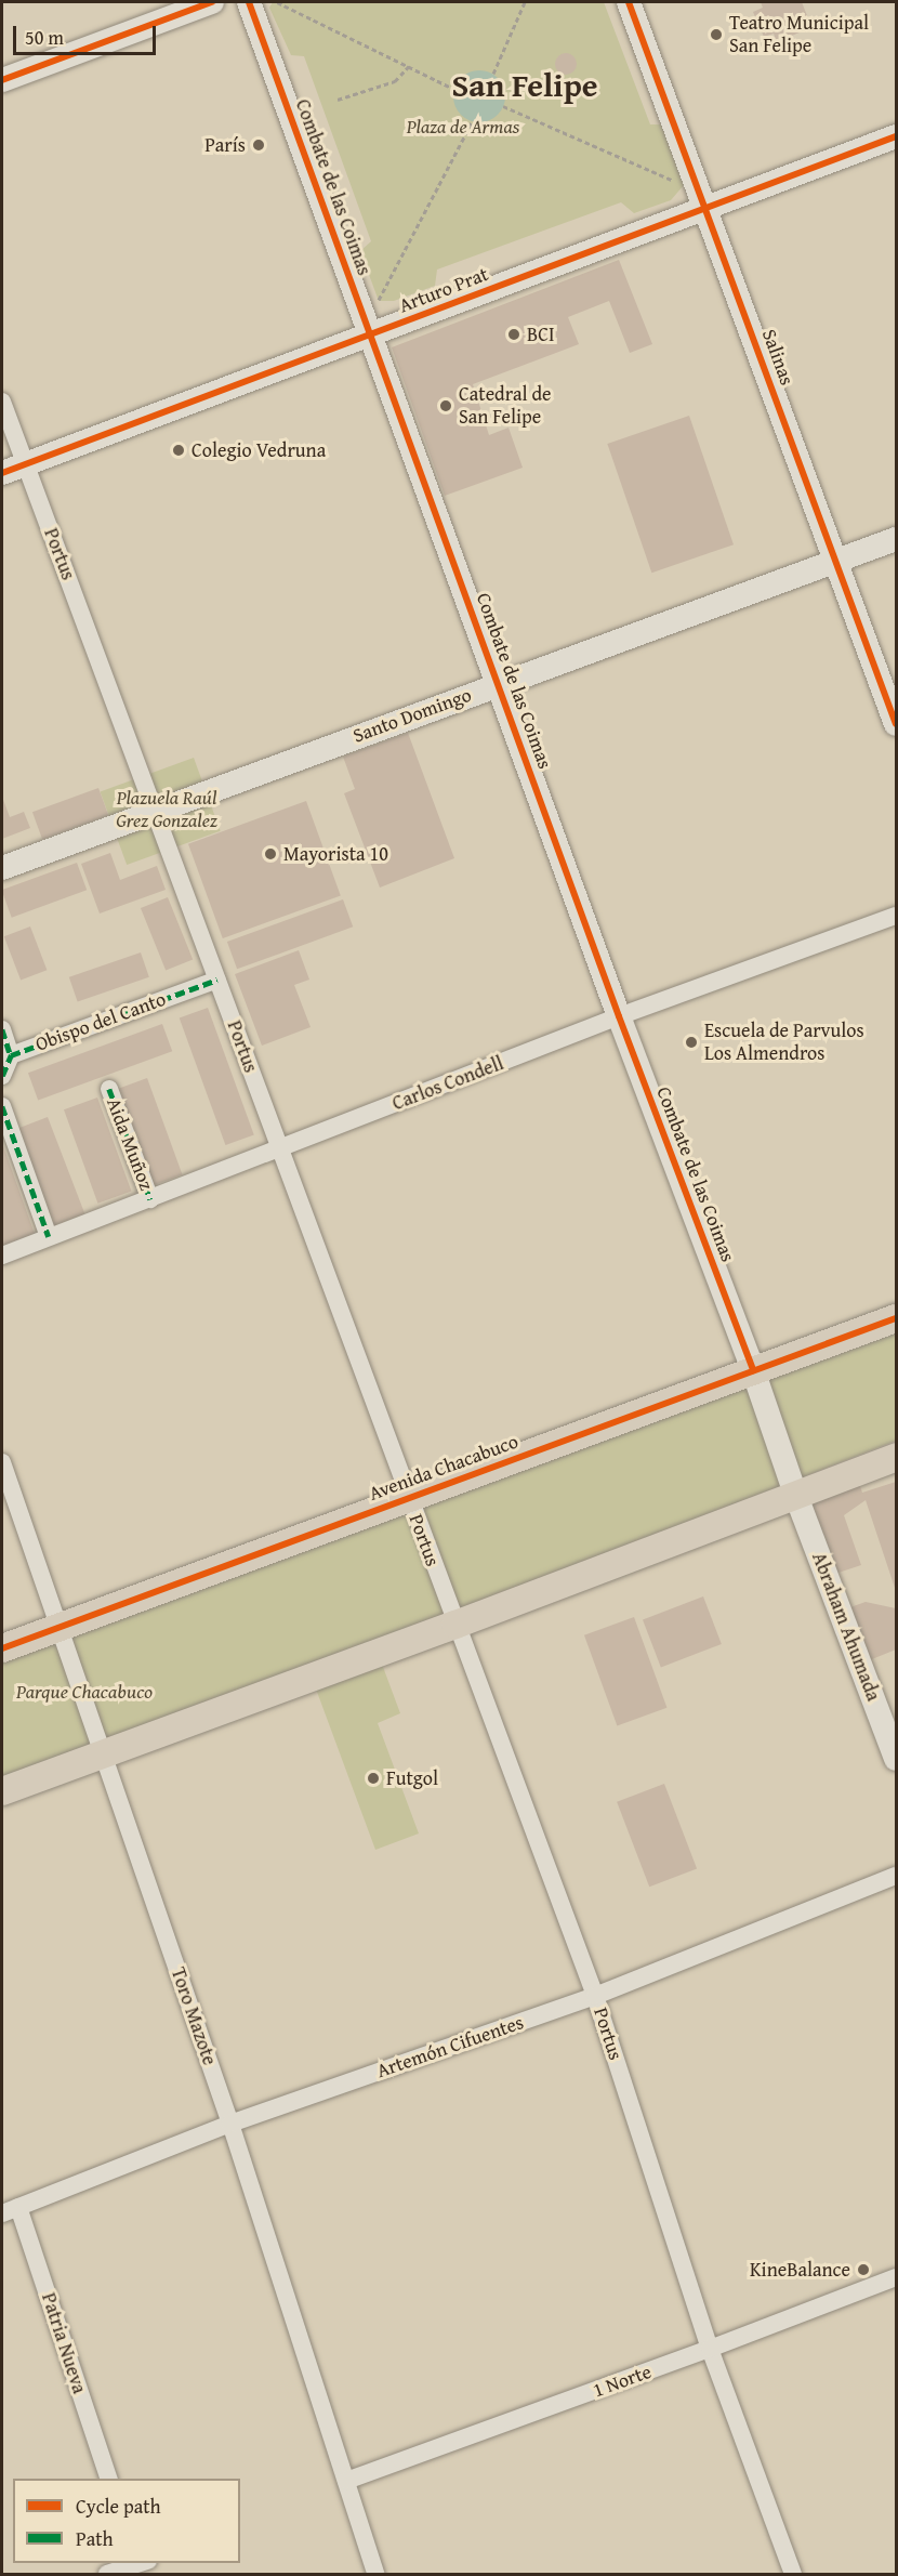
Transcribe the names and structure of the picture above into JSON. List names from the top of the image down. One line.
{"streets":{"main road":["Combate de las Coimas","Arturo Prat","Salinas","Santo Domingo","Avenida Chacabuco","Abraham Ahumada"],"street":["Portus","Obispo del Canto","Carlos Condell","Aida Muñoz","Toro Mazote","Artemón Cifuentes","Patria Nueva","1 Norte"]},"crossings":[["Combate de las Coimas","Arturo Prat"],["Combate de las Coimas","Santo Domingo"],["Combate de las Coimas","Carlos Condell"],["Combate de las Coimas","Avenida Chacabuco"],["Combate de las Coimas","Abraham Ahumada"],["Arturo Prat","Salinas"],["Arturo Prat","Portus"],["Salinas","Santo Domingo"],["Portus","Santo Domingo"],["Portus","Obispo del Canto"],["Portus","Carlos Condell"],["Portus","Avenida Chacabuco"],["Portus","Artemón Cifuentes"],["Portus","1 Norte"],["Carlos Condell","Aida Muñoz"],["Avenida Chacabuco","Toro Mazote"],["Toro Mazote","Artemón Cifuentes"],["Toro Mazote","1 Norte"],["Artemón Cifuentes","Patria Nueva"]],"districts":["San Felipe"],"parks":["Plaza de Armas","Plazuela Raúl Grez Gonzalez","Parque Chacabuco"],"places":["Teatro Municipal San Felipe","París","BCI","Catedral de San Felipe","Colegio Vedruna","Mayorista 10","Escuela de Parvulos Los Almendros","Futgol","KineBalance"],"legend":["Cycle path","Path"],"scale_bar":"50 m"}
